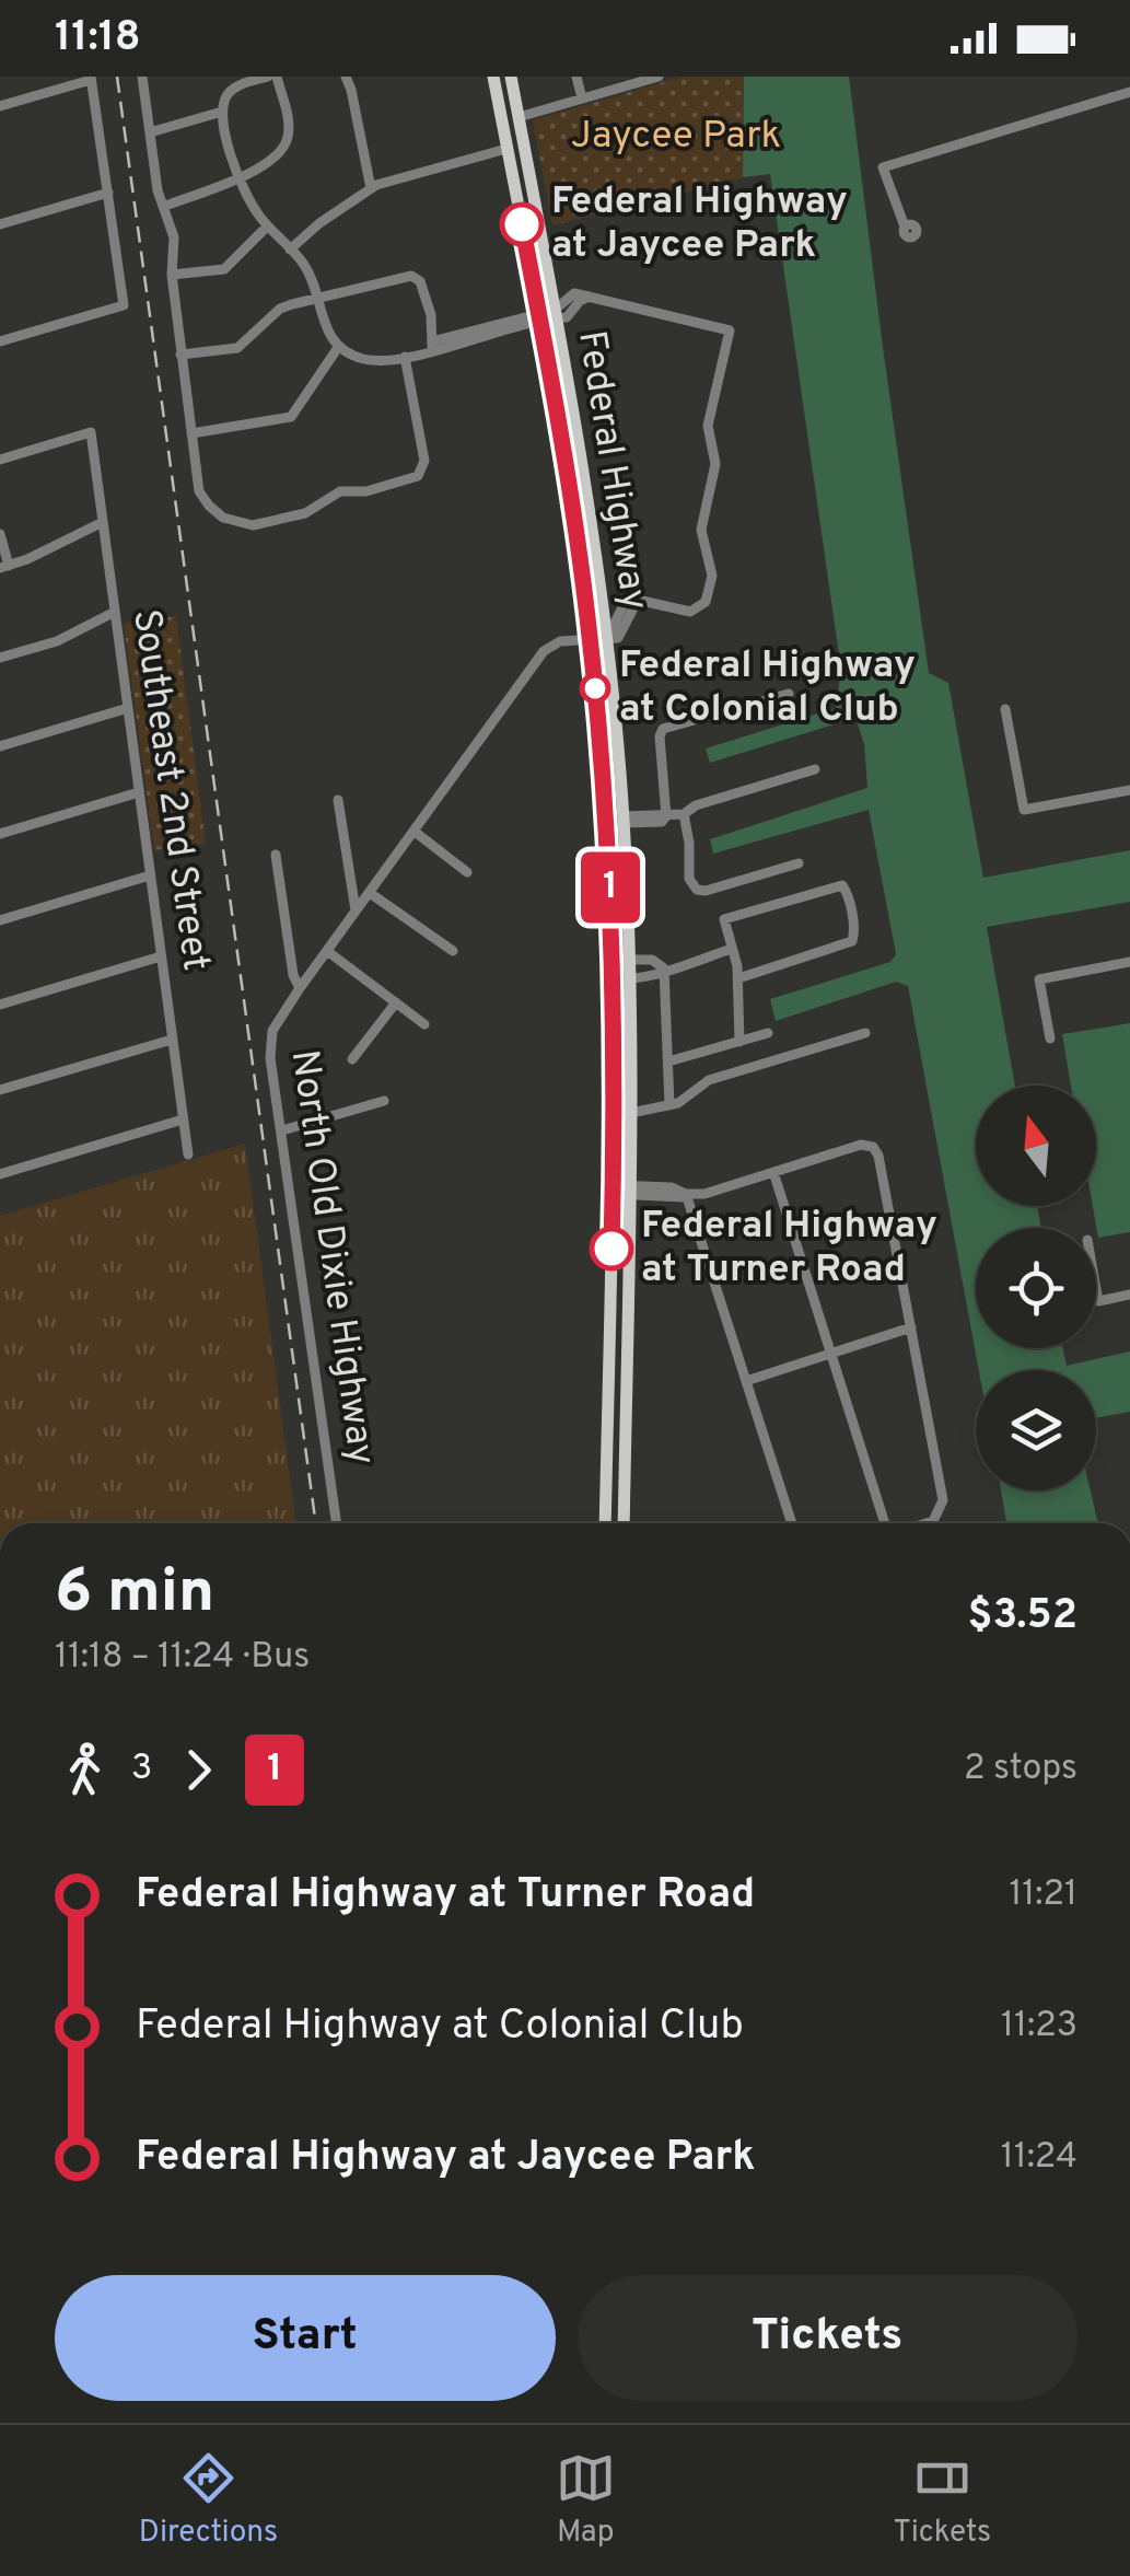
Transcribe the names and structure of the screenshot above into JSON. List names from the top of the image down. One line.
{"streets":{"main road":["Federal Highway"],"street":["Southeast 2nd Street","North Old Dixie Highway"]},"crossings":[["Federal Highway","North Old Dixie Highway"]],"parks":["Jaycee Park"],"places":["Federal Highway at Jaycee Park","Federal Highway at Colonial Club","Federal Highway at Turner Road"],"lines":["bus line 1"],"north":"top","page":{"status":"11:18","on_map":"1","heading":["6 min","11:18 – 11:24 · Bus","$3.52"],"legs":["3","1","2 stops"],"list":[{"name":"Federal Highway at Turner Road","value":"11:21"},{"name":"Federal Highway at Colonial Club","value":"11:23"},{"name":"Federal Highway at Jaycee Park","value":"11:24"}],"buttons":["Start","Tickets"],"tabs":["Directions","Map","Tickets"]}}
